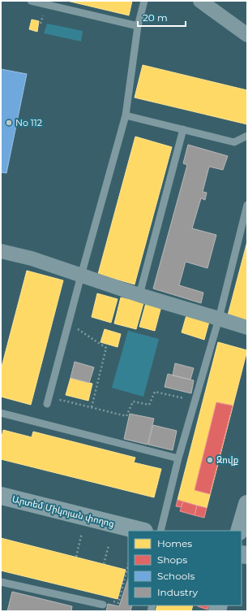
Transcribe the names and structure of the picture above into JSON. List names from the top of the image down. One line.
{"streets":{"main road":["Արտեմ Միկոյան փողոց"]},"places":["No 112","Զովք"],"legend":["Homes","Shops","Schools","Industry"],"scale_bar":"20 m"}
